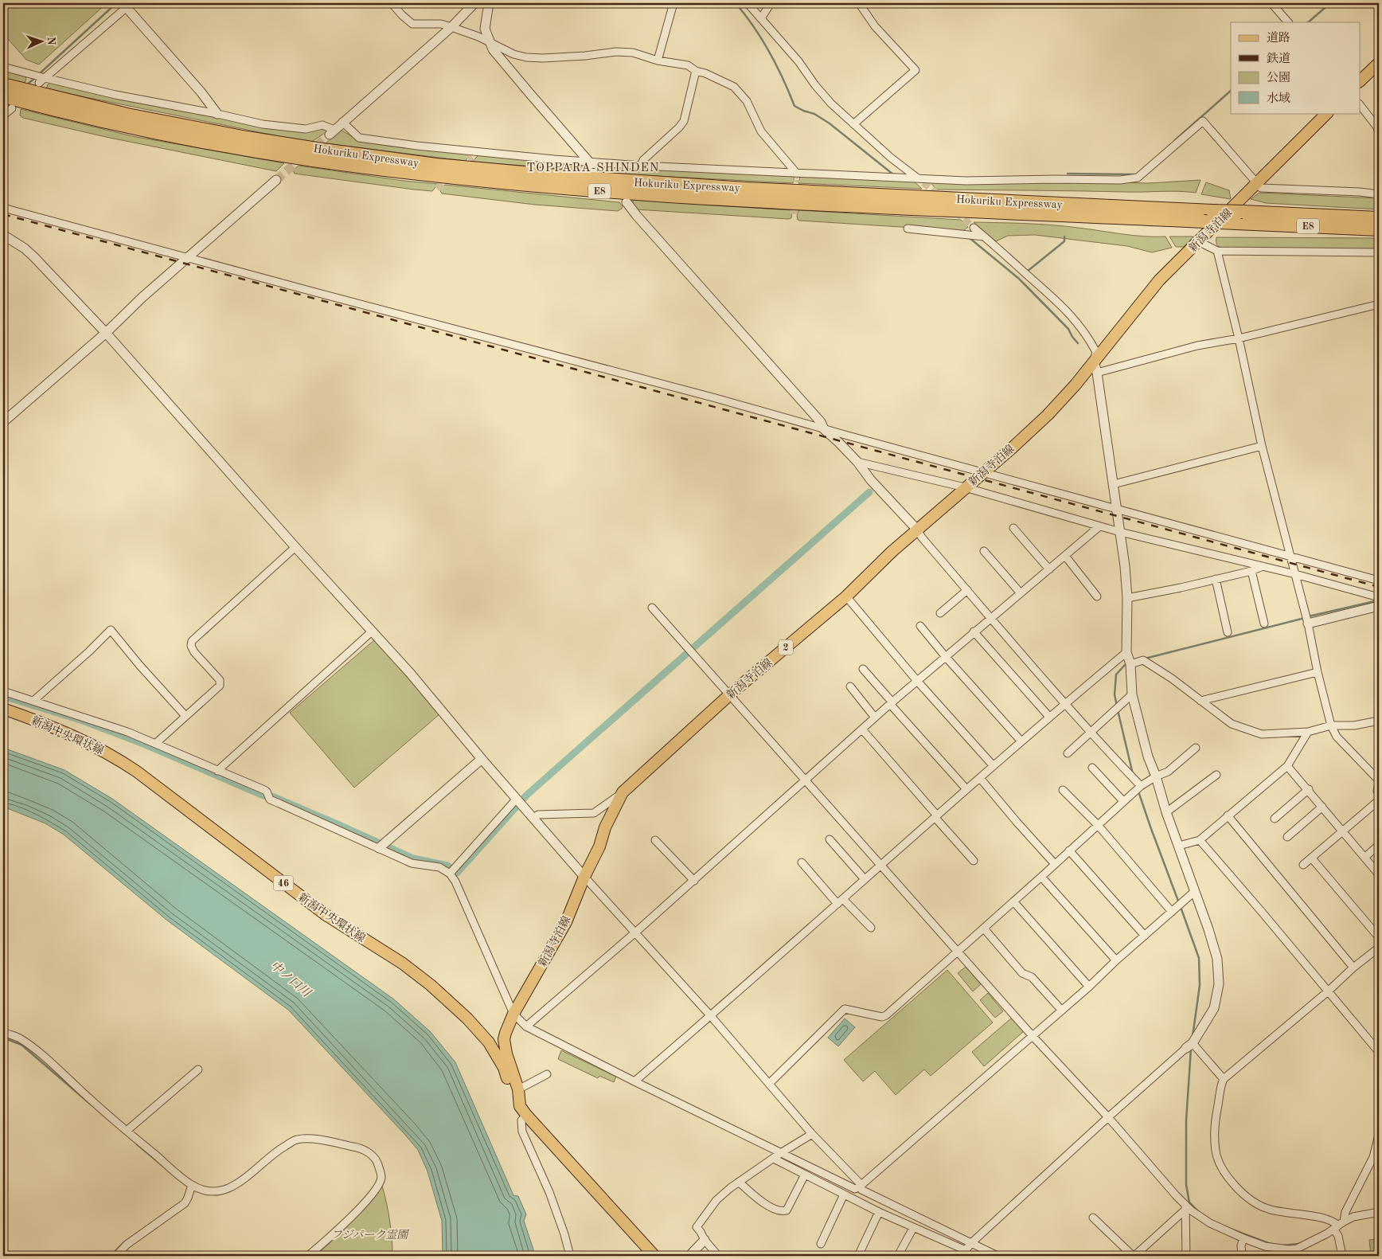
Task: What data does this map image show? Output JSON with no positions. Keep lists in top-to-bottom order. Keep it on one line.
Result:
{"streets":{"highway":["Hokuriku Expressway","E8"],"main road":["新潟寺泊線","2","新潟中央環状線","46"]},"crossings":[["新潟寺泊線","新潟中央環状線"]],"districts":["TOPPARA-SHINDEN"],"water":["中ノ口川"],"parks":["フジパーク霊園"],"legend":["道路","鉄道","公園","水域"],"north":"right"}
